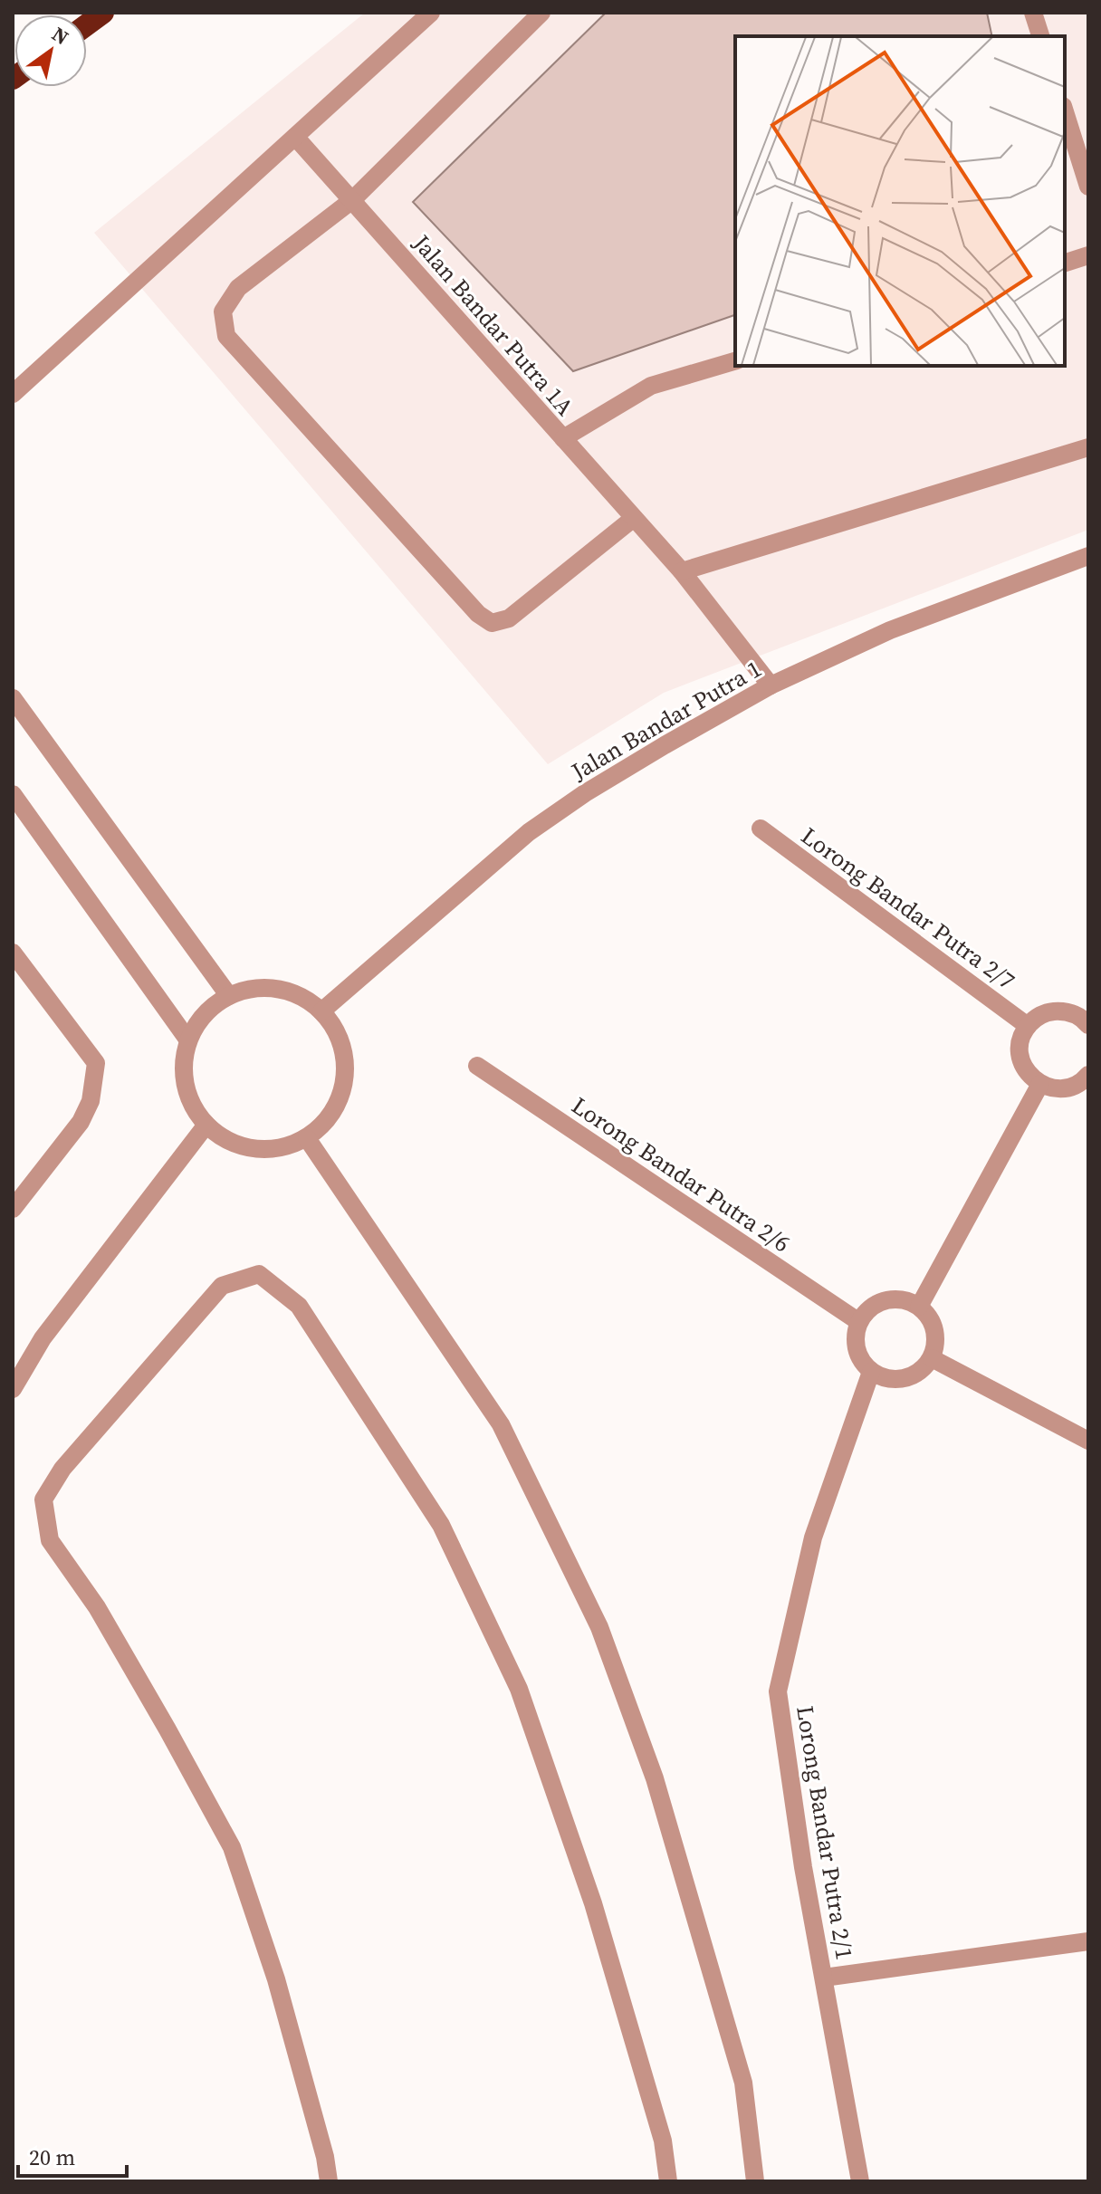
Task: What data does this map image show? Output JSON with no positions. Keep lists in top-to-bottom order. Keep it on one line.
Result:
{"streets":{"street":["Jalan Bandar Putra 1A","Jalan Bandar Putra 1","Lorong Bandar Putra 2/7","Lorong Bandar Putra 2/6","Lorong Bandar Putra 2/1"]},"crossings":[["Jalan Bandar Putra 1A","Jalan Bandar Putra 1"],["Lorong Bandar Putra 2/6","Lorong Bandar Putra 2/1"]],"scale_bar":"20 m","north":"top right"}
